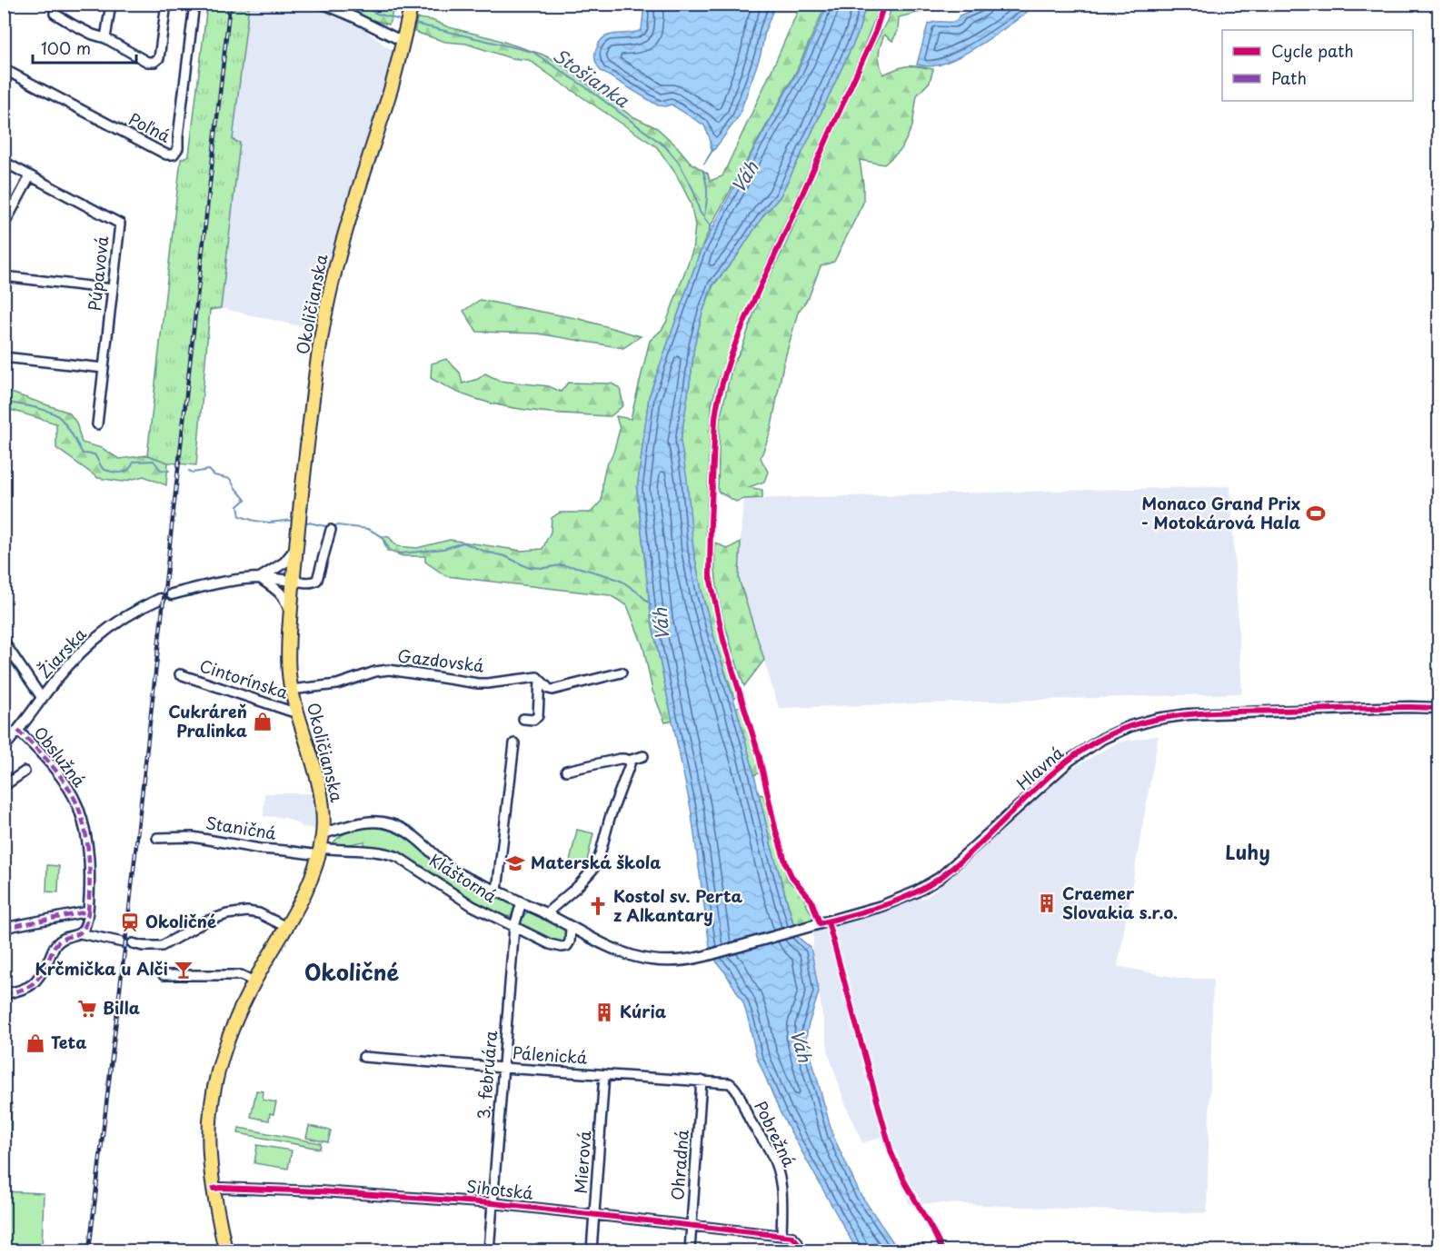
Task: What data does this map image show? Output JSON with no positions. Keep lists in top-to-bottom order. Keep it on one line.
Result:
{"streets":{"main road":["Okoličianska"],"street":["Poľná","Púpavová","Žiarska","Gazdovská","Cintorínska","Obslužná","Hlavná","Staničná","Kláštorná","Pálenická","3. februára","Pobrežná","Mierová","Ohradná","Sihotská"]},"crossings":[["Okoličianska","Gazdovská"],["Okoličianska","Cintorínska"],["Okoličianska","Staničná"],["Okoličianska","Kláštorná"],["Okoličianska","Sihotská"],["Žiarska","Obslužná"],["Hlavná","Kláštorná"],["Staničná","Kláštorná"],["Kláštorná","3. februára"],["Pálenická","3. februára"],["Pálenická","Pobrežná"],["Pálenická","Mierová"],["Pálenická","Ohradná"],["3. februára","Sihotská"],["Pobrežná","Ohradná"],["Pobrežná","Sihotská"],["Mierová","Sihotská"],["Ohradná","Sihotská"]],"districts":["Luhy","Okoličné"],"water":["Stošianka","Váh"],"places":{"sports":["Monaco Grand Prix - Motokárová Hala"],"shop":["Cukráreň Pralinka","Teta"],"school or university":["Materská škola"],"building":["Craemer Slovakia s.r.o.","Kúria"],"church":["Kostol sv. Perta z Alkantary"],"station":["Okoličné"],"bar":["Krčmička u Alči"],"supermarket":["Billa"]},"legend":["Cycle path","Path"],"scale_bar":"100 m"}
